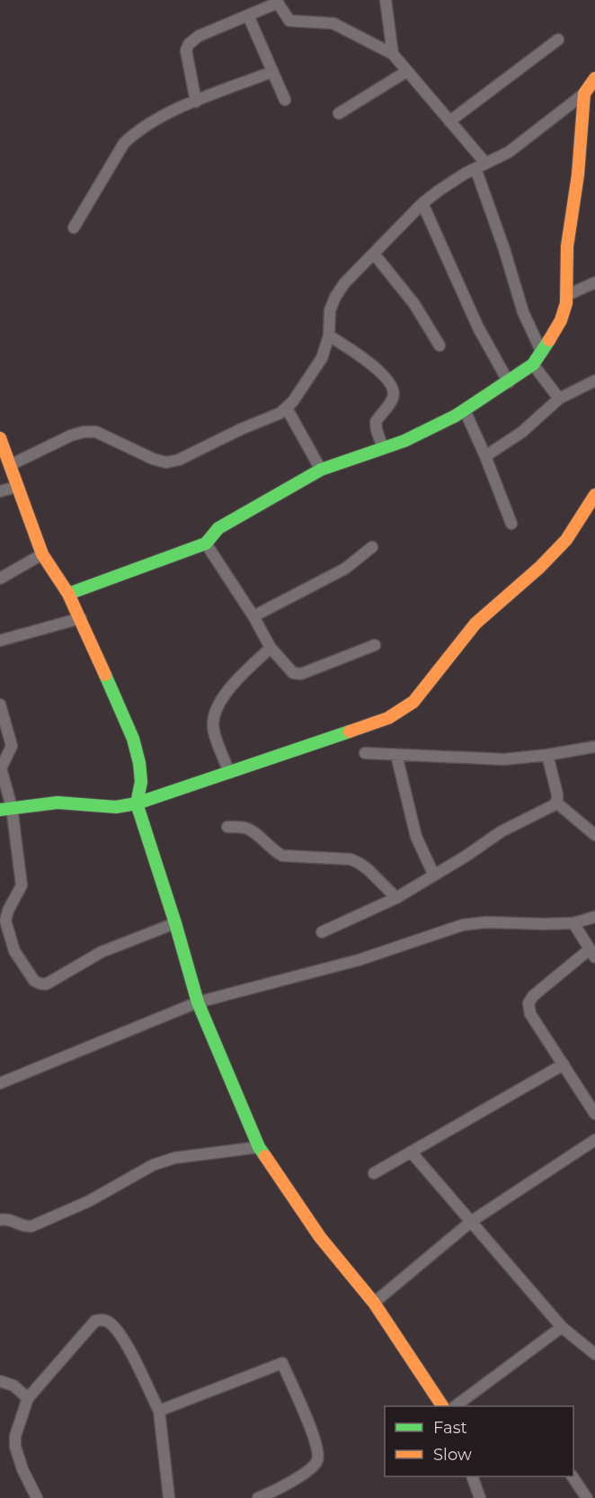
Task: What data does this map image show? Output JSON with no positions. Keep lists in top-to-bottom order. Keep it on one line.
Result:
{"legend":["Fast","Slow"]}
